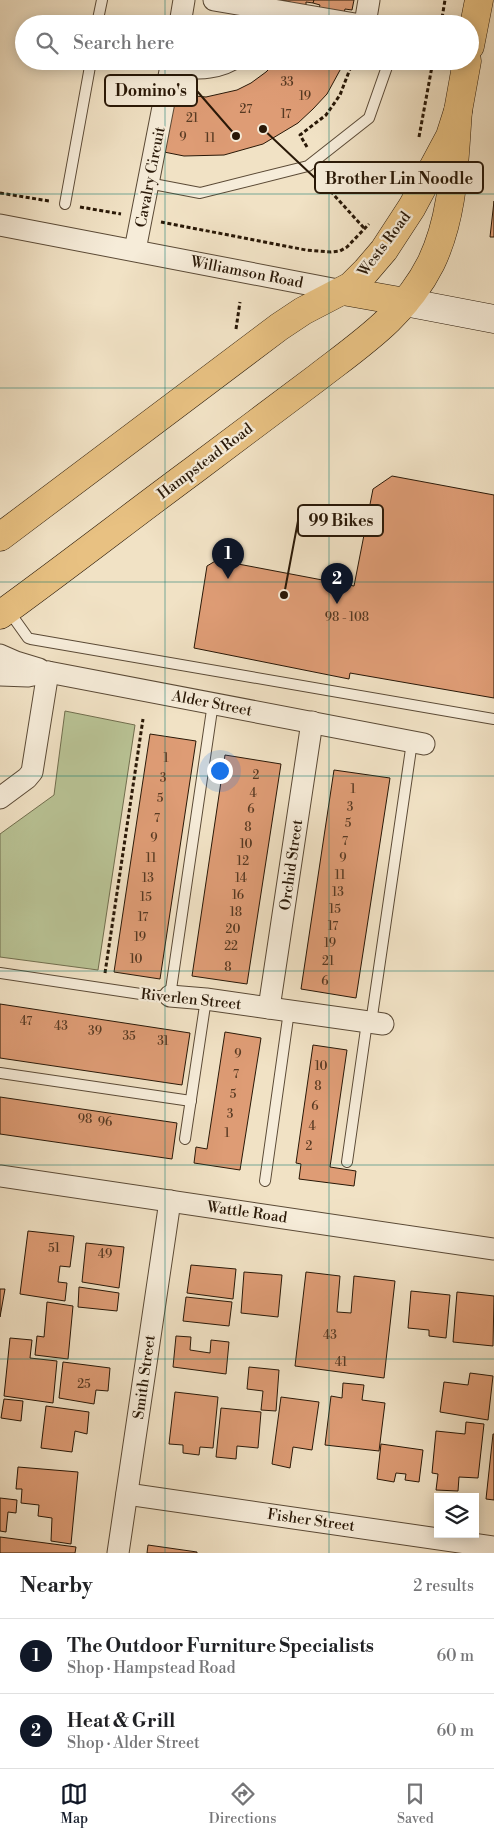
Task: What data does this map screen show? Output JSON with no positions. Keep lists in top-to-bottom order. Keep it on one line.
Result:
{"streets":{"main road":["Wests Road","Williamson Road","Hampstead Road"],"street":["Cavalry Circuit","Alder Street","Orchid Street","Riverlen Street","Wattle Road","Smith Street","Fisher Street"]},"crossings":[["Cavalry Circuit","Williamson Road"],["Wests Road","Williamson Road"],["Wests Road","Hampstead Road"],["Williamson Road","Hampstead Road"],["Alder Street","Orchid Street"],["Orchid Street","Riverlen Street"],["Wattle Road","Smith Street"],["Smith Street","Fisher Street"]],"places":["Brother Lin Noodle","Domino's","99 Bikes"],"house_numbers":["33","19","27","17","21","9","11","98 - 108","1","2","3","1","4","5","3","6","7","5","8","9","7","10","11","9","12","11","13","14","13","16","15","15","18","17","17","20","19","19","22","10","21","8","6","47","43","39","35","31","9","10","7","8","5","6","3","98","96","4","1","2","51","49","43","41","25"],"page":{"search":"Search here","pins":["1","2"],"heading":["Nearby","2 results"],"list":[{"mark":"1","name":"The Outdoor Furniture Specialists","note":"Shop · Hampstead Road","value":"60 m"},{"mark":"2","name":"Heat & Grill","note":"Shop · Alder Street","value":"60 m"}],"nav":["Map","Directions","Saved"]}}
